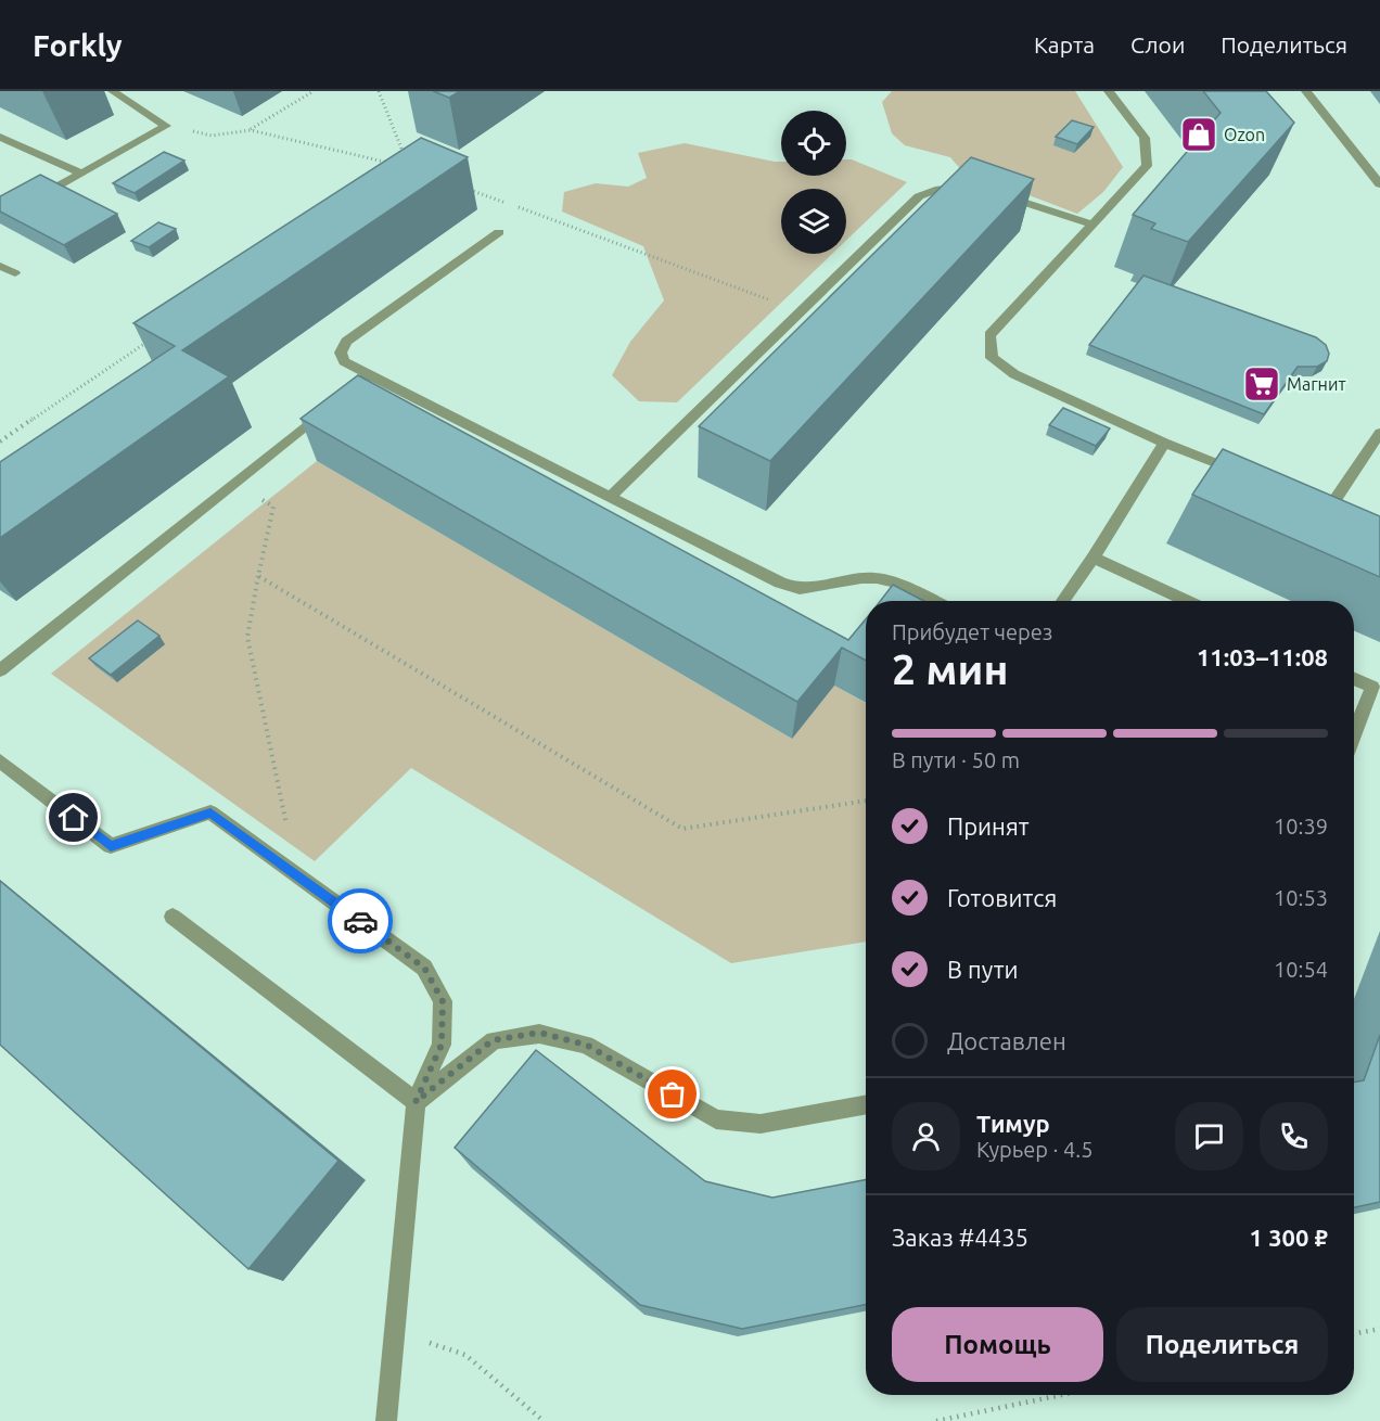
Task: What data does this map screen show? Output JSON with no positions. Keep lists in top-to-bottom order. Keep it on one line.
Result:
{"places":{"shop":["Ozon"],"supermarket":["Магнит"]},"page":{"header":"Forkly","nav":["Карта","Слои","Поделиться"],"heading":["2 мин","Прибудет через","11:03–11:08"],"panel":["Тимур","Курьер · 4.5","Заказ #4435","1 300 ₽"],"bar":"В пути · 50 m","list":[["Принят","10:39"],["Готовится","10:53"],["В пути","10:54"],"Доставлен"],"buttons":["Помощь","Поделиться"]}}
